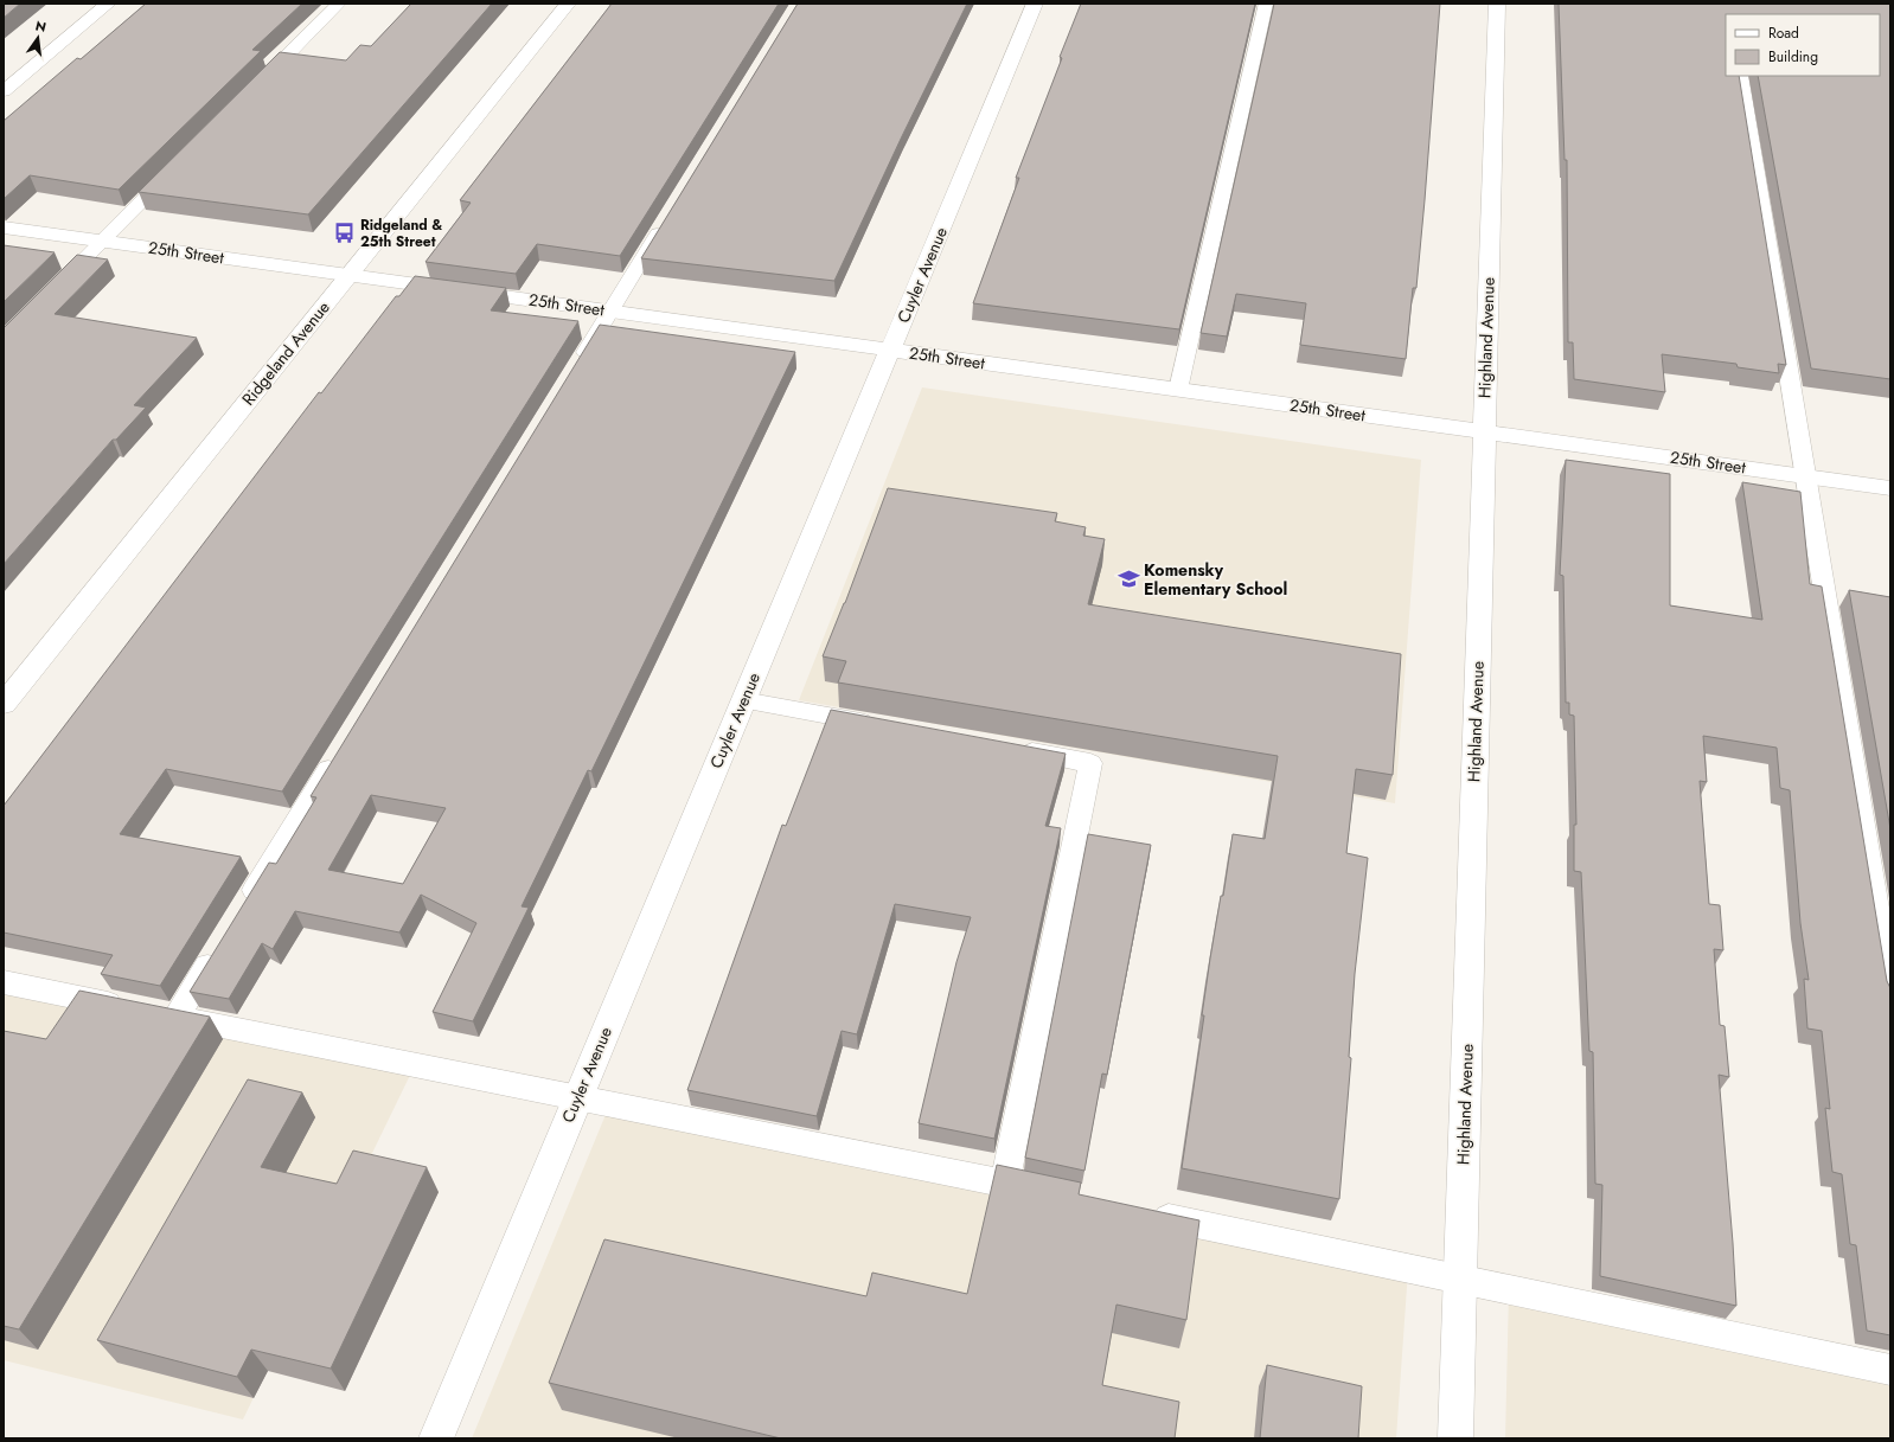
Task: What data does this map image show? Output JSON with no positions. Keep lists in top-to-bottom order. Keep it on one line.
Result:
{"streets":{"street":["25th Street","Cuyler Avenue","Highland Avenue","Ridgeland Avenue"]},"crossings":[["25th Street","Cuyler Avenue"],["25th Street","Highland Avenue"],["25th Street","Ridgeland Avenue"]],"places":{"bus stop":["Ridgeland & 25th Street"],"school or university":["Komensky Elementary School"]},"legend":["Road","Building"],"north":"top"}
